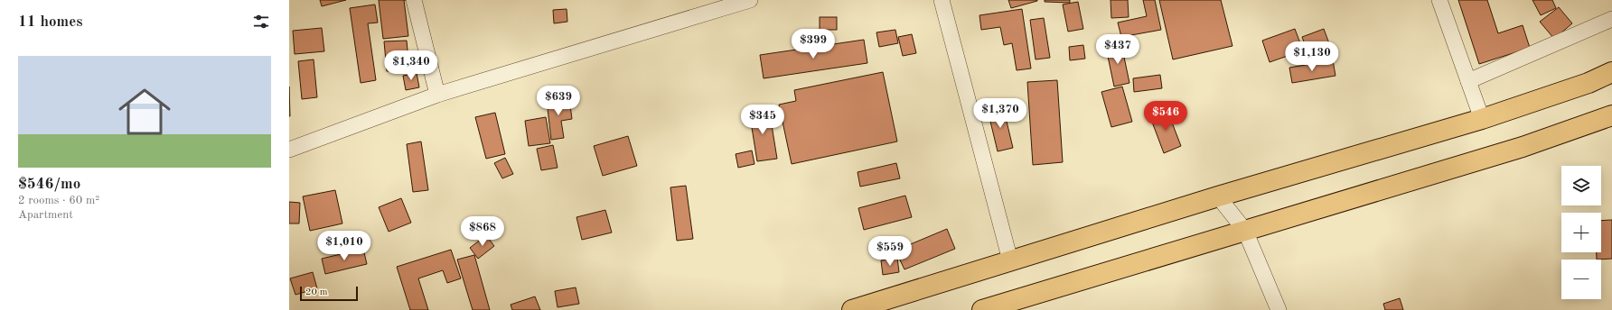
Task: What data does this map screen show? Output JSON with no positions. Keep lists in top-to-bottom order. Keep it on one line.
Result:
{"scale_bar":"20 m","page":{"heading":"11 homes","price":["$399","$437","$1,130","$1,340","$639","$1,370","$546","$345","$868","$1,010","$559"],"list":[{"name":"$546/mo","note":"2 rooms · 60 m² · Apartment"}],"map_buttons":["+","−"],"scale":"20 m"}}
